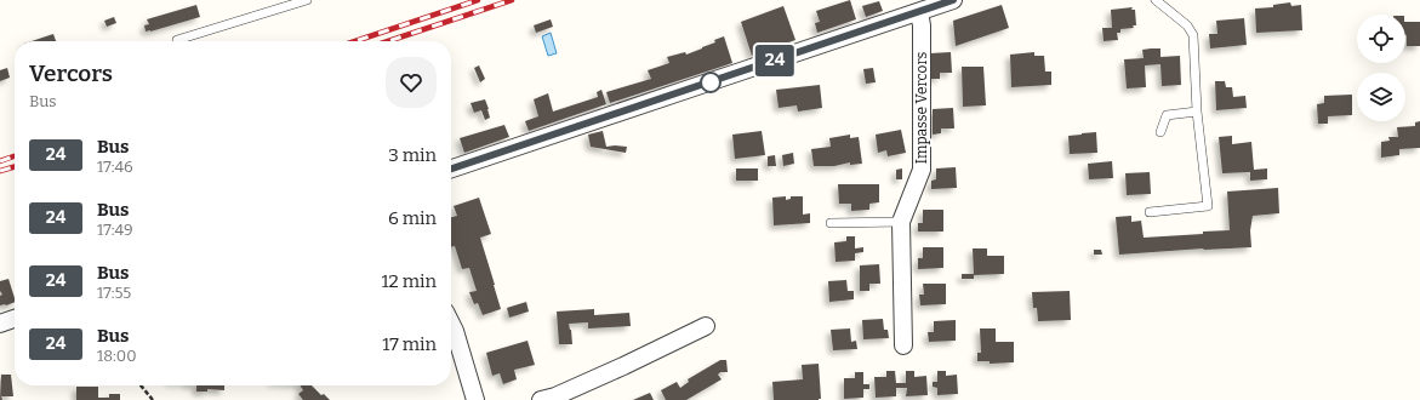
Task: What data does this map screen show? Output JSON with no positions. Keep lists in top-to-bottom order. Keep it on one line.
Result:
{"streets":{"street":["Impasse Vercors"]},"lines":["bus line 24"],"page":{"on_map":"24","heading":["Vercors","Bus"],"list":[{"mark":"24","name":"Bus","note":"17:46","value":"3 min"},{"mark":"24","name":"Bus","note":"17:49","value":"6 min"},{"mark":"24","name":"Bus","note":"17:55","value":"12 min"},{"mark":"24","name":"Bus","note":"18:00","value":"17 min"}]}}
